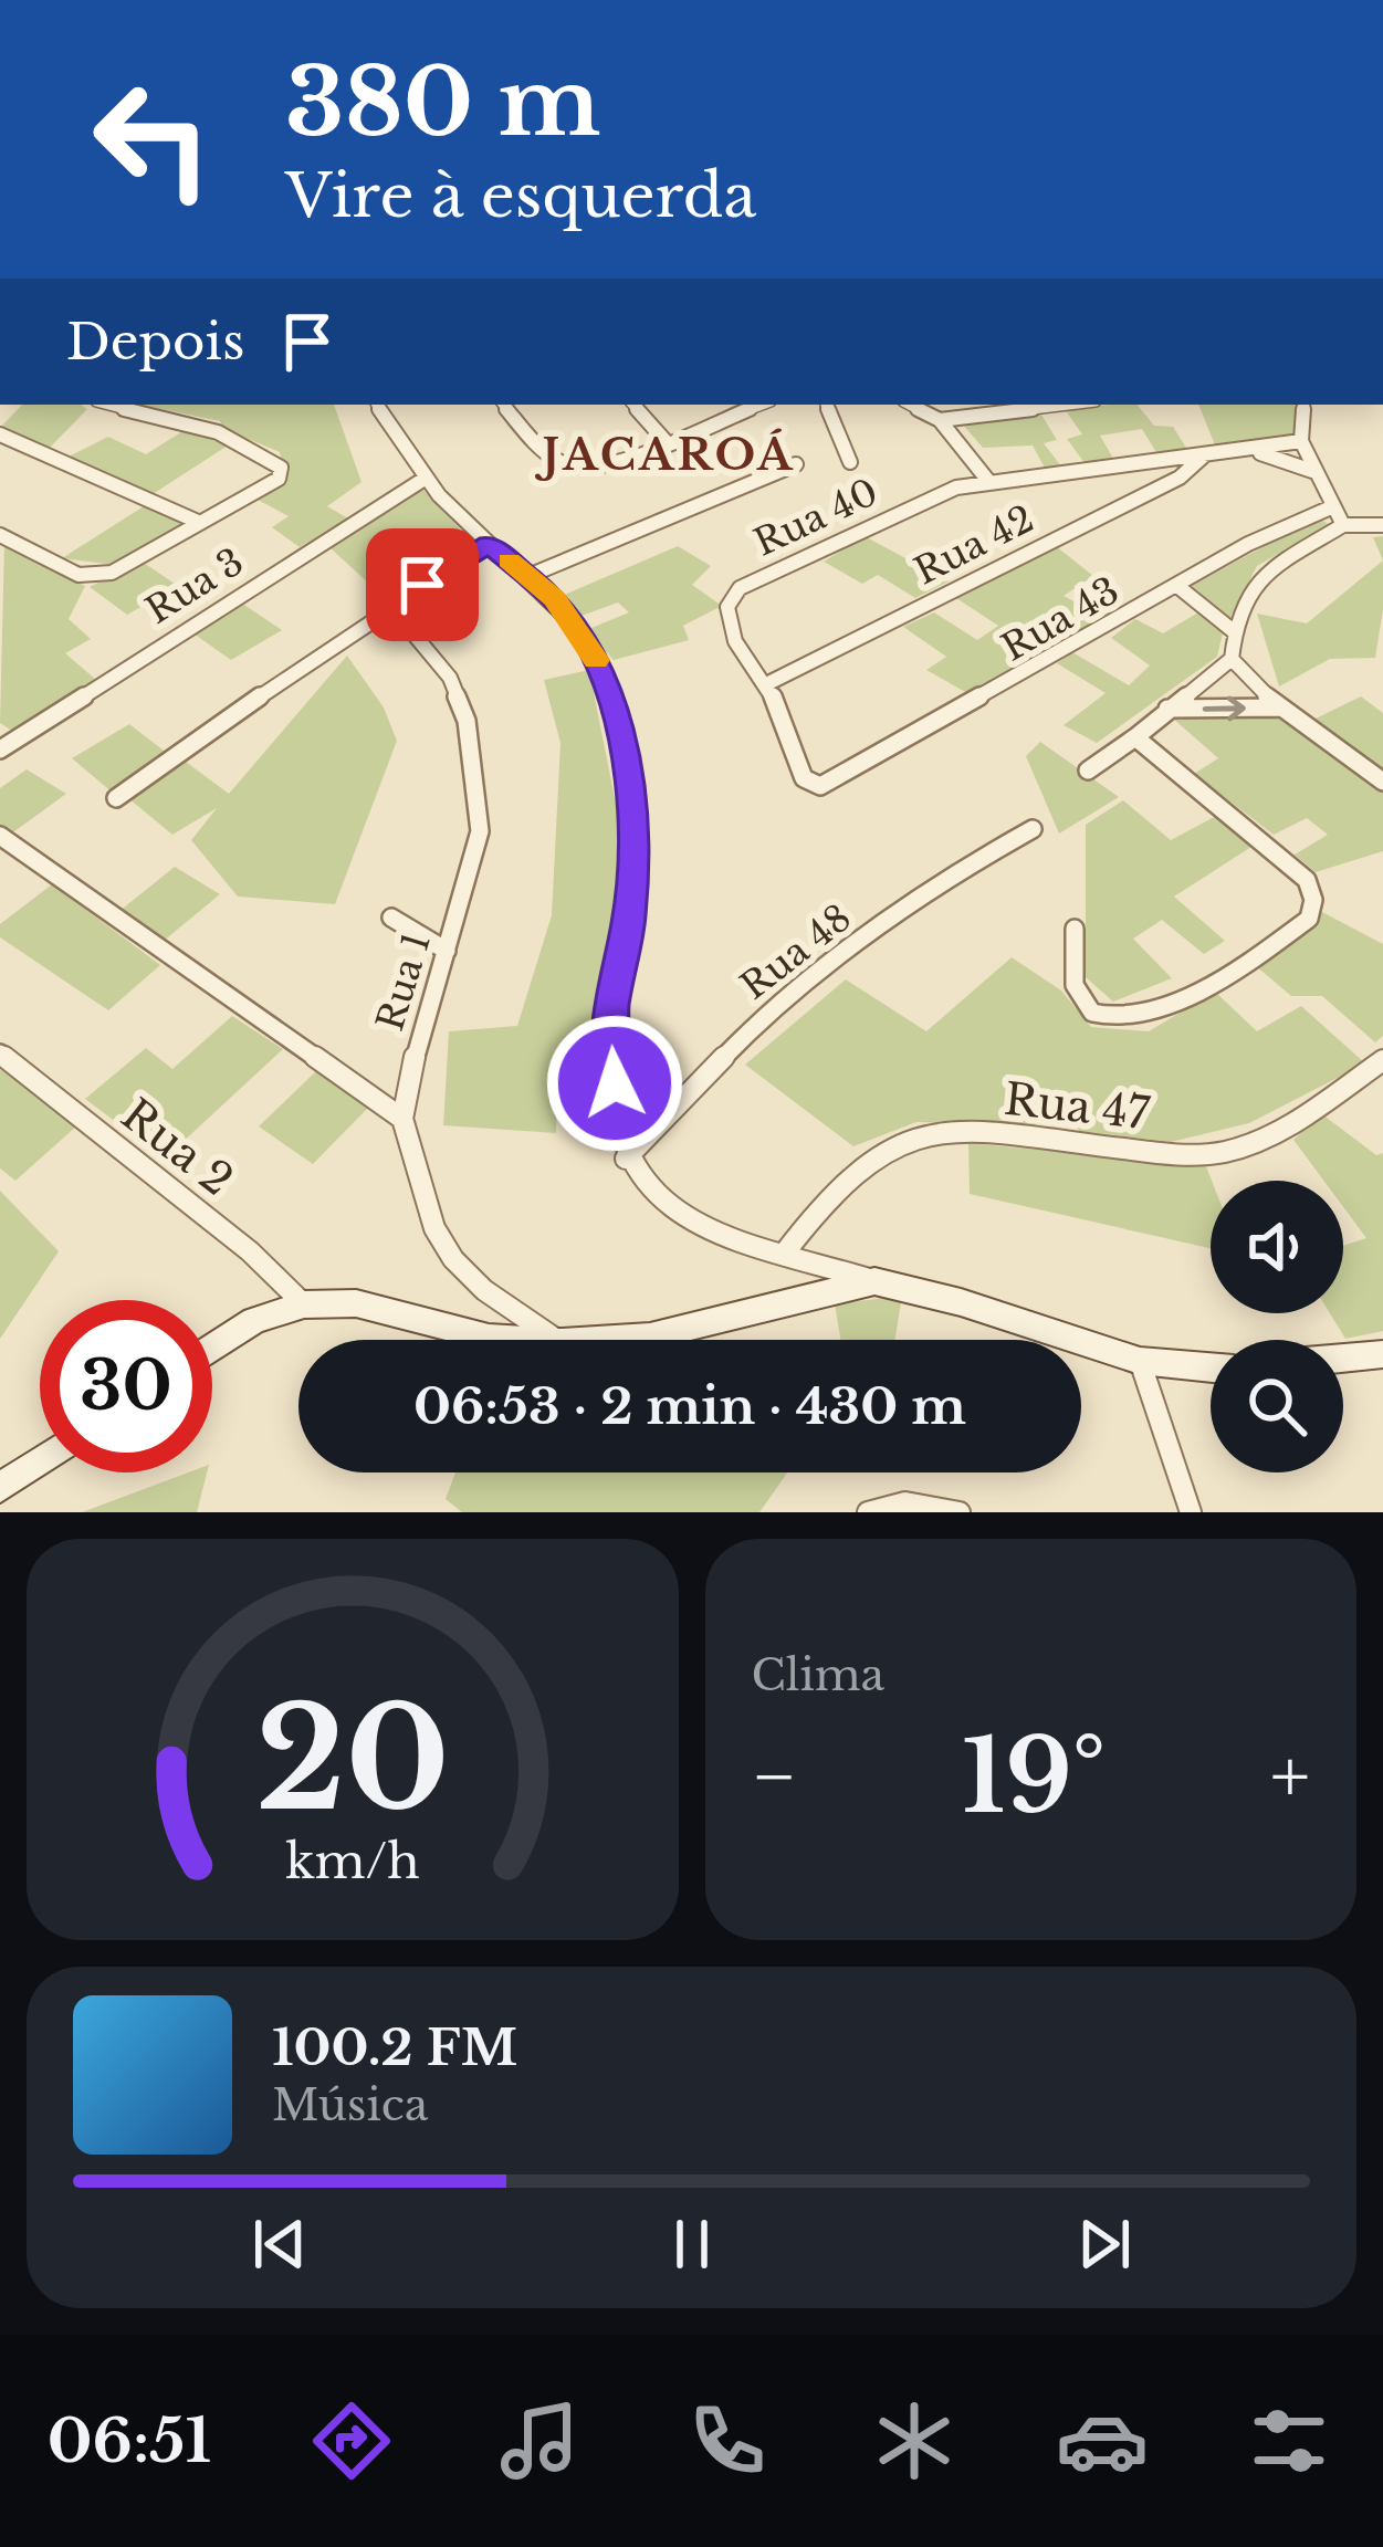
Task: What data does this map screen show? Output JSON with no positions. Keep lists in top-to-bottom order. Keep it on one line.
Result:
{"streets":{"street":["Rua 40","Rua 42","Rua 3","Rua 43","Rua 48","Rua 1","Rua 47","Rua 2"]},"crossings":[["Rua 40","Rua 42"],["Rua 40","Rua 43"]],"districts":["JACAROÁ"],"page":{"turn":["380 m","Vire à esquerda"],"then":"Depois","limit":"30","trip":"06:53 · 2 min · 430 m","tile":"Clima","heat":["−","19°","+"],"song":["100.2 FM","Música"],"tabs":"06:51","gauge":["20","km/h"]}}
